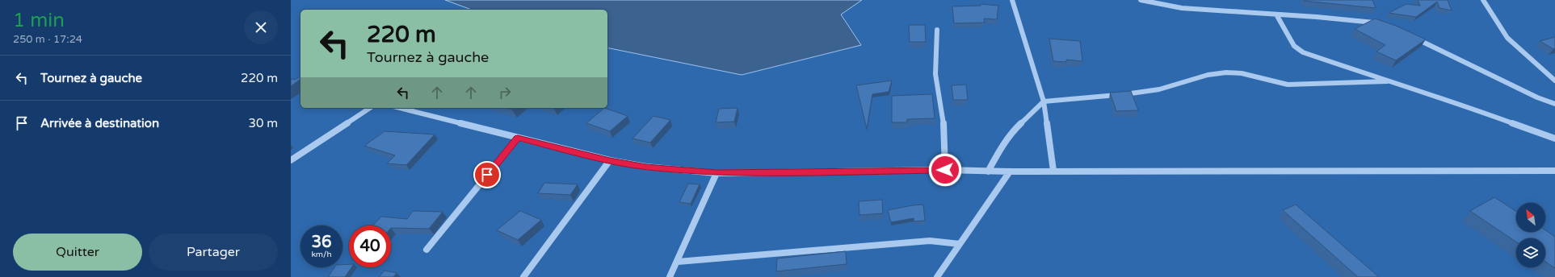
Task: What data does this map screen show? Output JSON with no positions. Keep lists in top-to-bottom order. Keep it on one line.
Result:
{"north":"top left","page":{"heading":["1 min","250 m · 17:24"],"turn":["220 m","Tournez à gauche"],"list":[{"name":"Tournez à gauche","value":"220 m"},{"name":"Arrivée à destination","value":"30 m"}],"speed":"36 km/h","limit":"40","buttons":["Quitter","Partager"]}}
